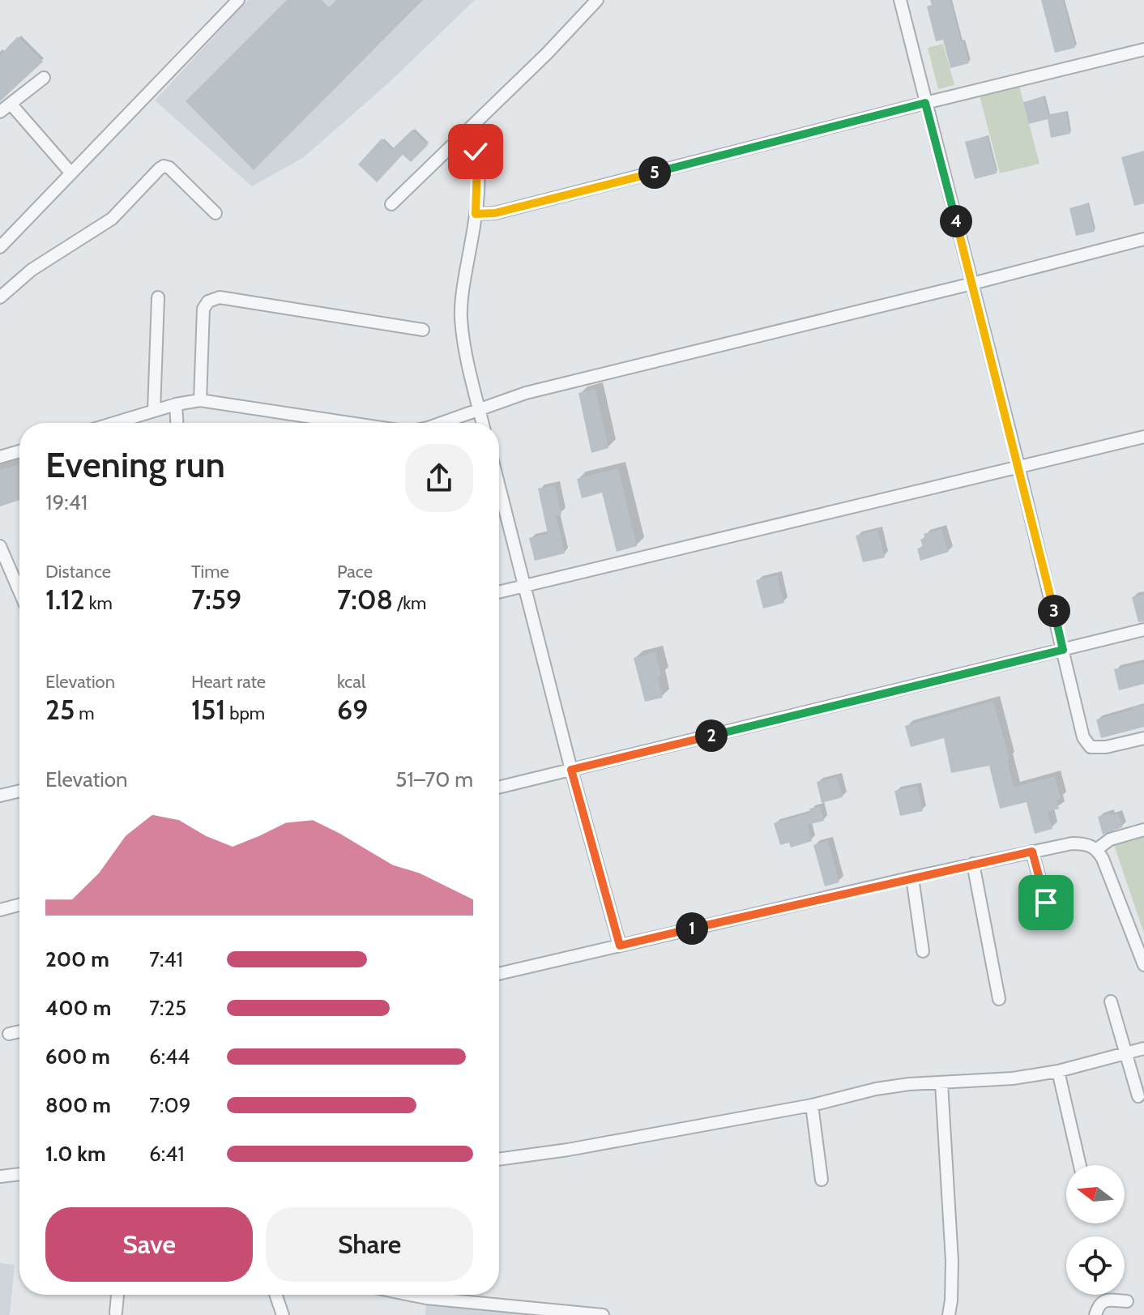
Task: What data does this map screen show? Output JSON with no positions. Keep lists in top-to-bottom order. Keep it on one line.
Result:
{"north":"left","page":{"pins":["5","4","3","2","1"],"heading":["Evening run","19:41"],"stats":[["Distance","1.12 km"],["Time","7:59"],["Pace","7:08 /km"],["Elevation","25 m"],["Heart rate","151 bpm"],["kcal","69"]],"chart":["Elevation","51–70 m"],"list":[{"name":"200 m","note":"7:41"},{"name":"400 m","note":"7:25"},{"name":"600 m","note":"6:44"},{"name":"800 m","note":"7:09"},{"name":"1.0 km","note":"6:41"}],"buttons":["Save","Share"]}}
